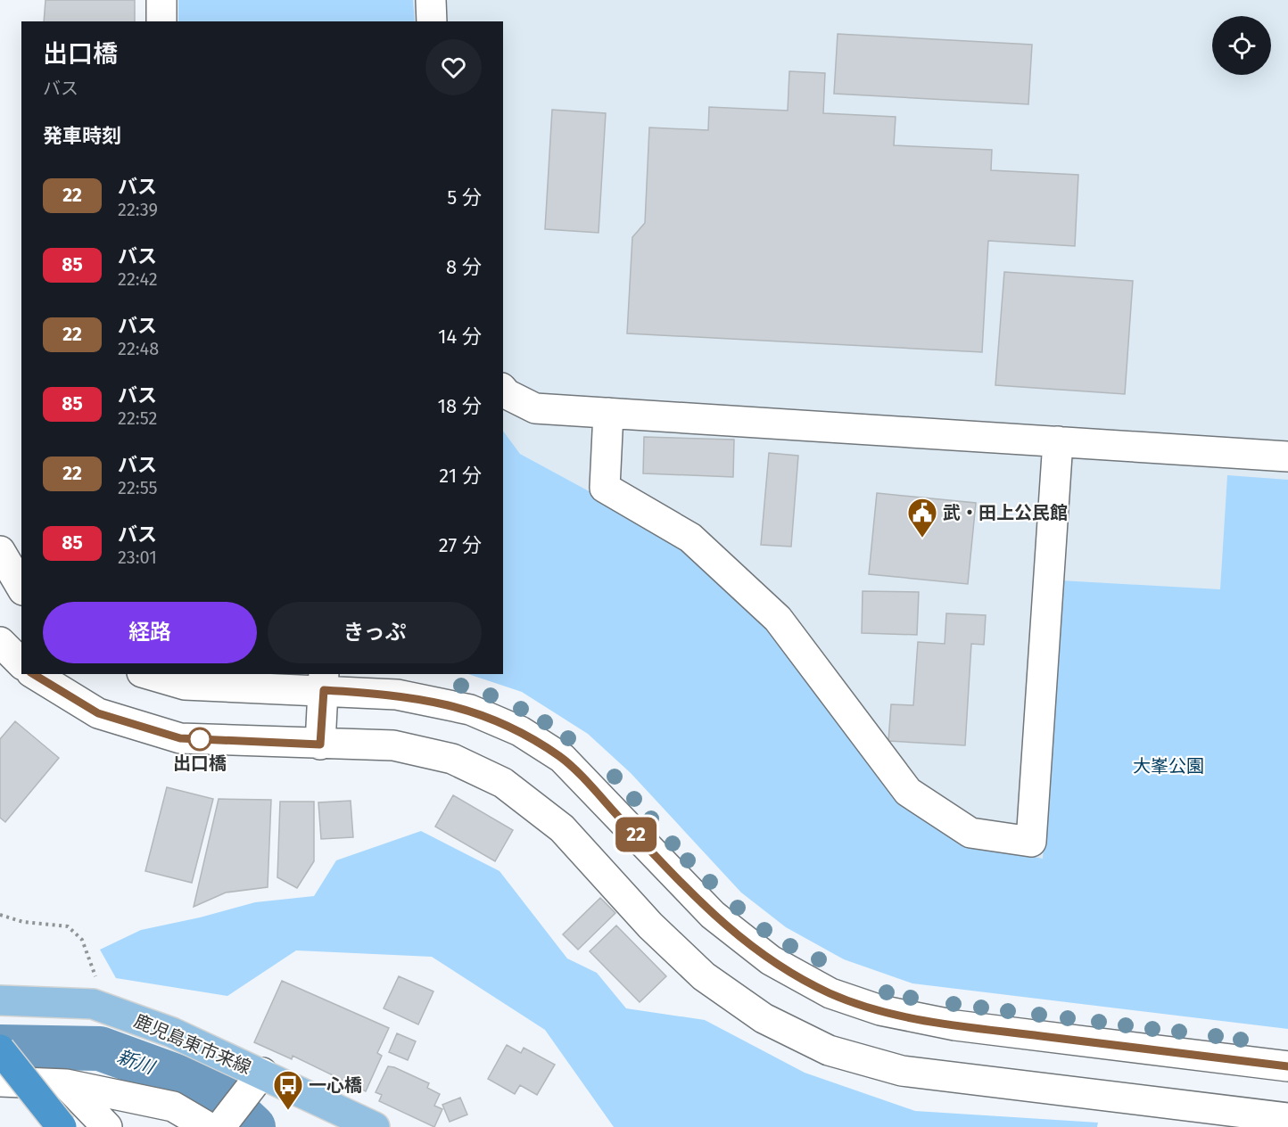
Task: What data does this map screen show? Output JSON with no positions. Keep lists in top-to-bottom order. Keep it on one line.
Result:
{"streets":{"main road":["鹿児島東市来線"]},"water":["新川"],"parks":["大峯公園"],"places":{"public building":["武・田上公民館"],"other":["出口橋"],"bus stop":["一心橋"]},"lines":["bus line 22"],"page":{"on_map":"22","heading":[["出口橋","バス"],"発車時刻"],"list":[{"mark":"22","name":"バス","note":"22:39","value":"5 分"},{"mark":"85","name":"バス","note":"22:42","value":"8 分"},{"mark":"22","name":"バス","note":"22:48","value":"14 分"},{"mark":"85","name":"バス","note":"22:52","value":"18 分"},{"mark":"22","name":"バス","note":"22:55","value":"21 分"},{"mark":"85","name":"バス","note":"23:01","value":"27 分"}],"buttons":["経路","きっぷ"]}}
